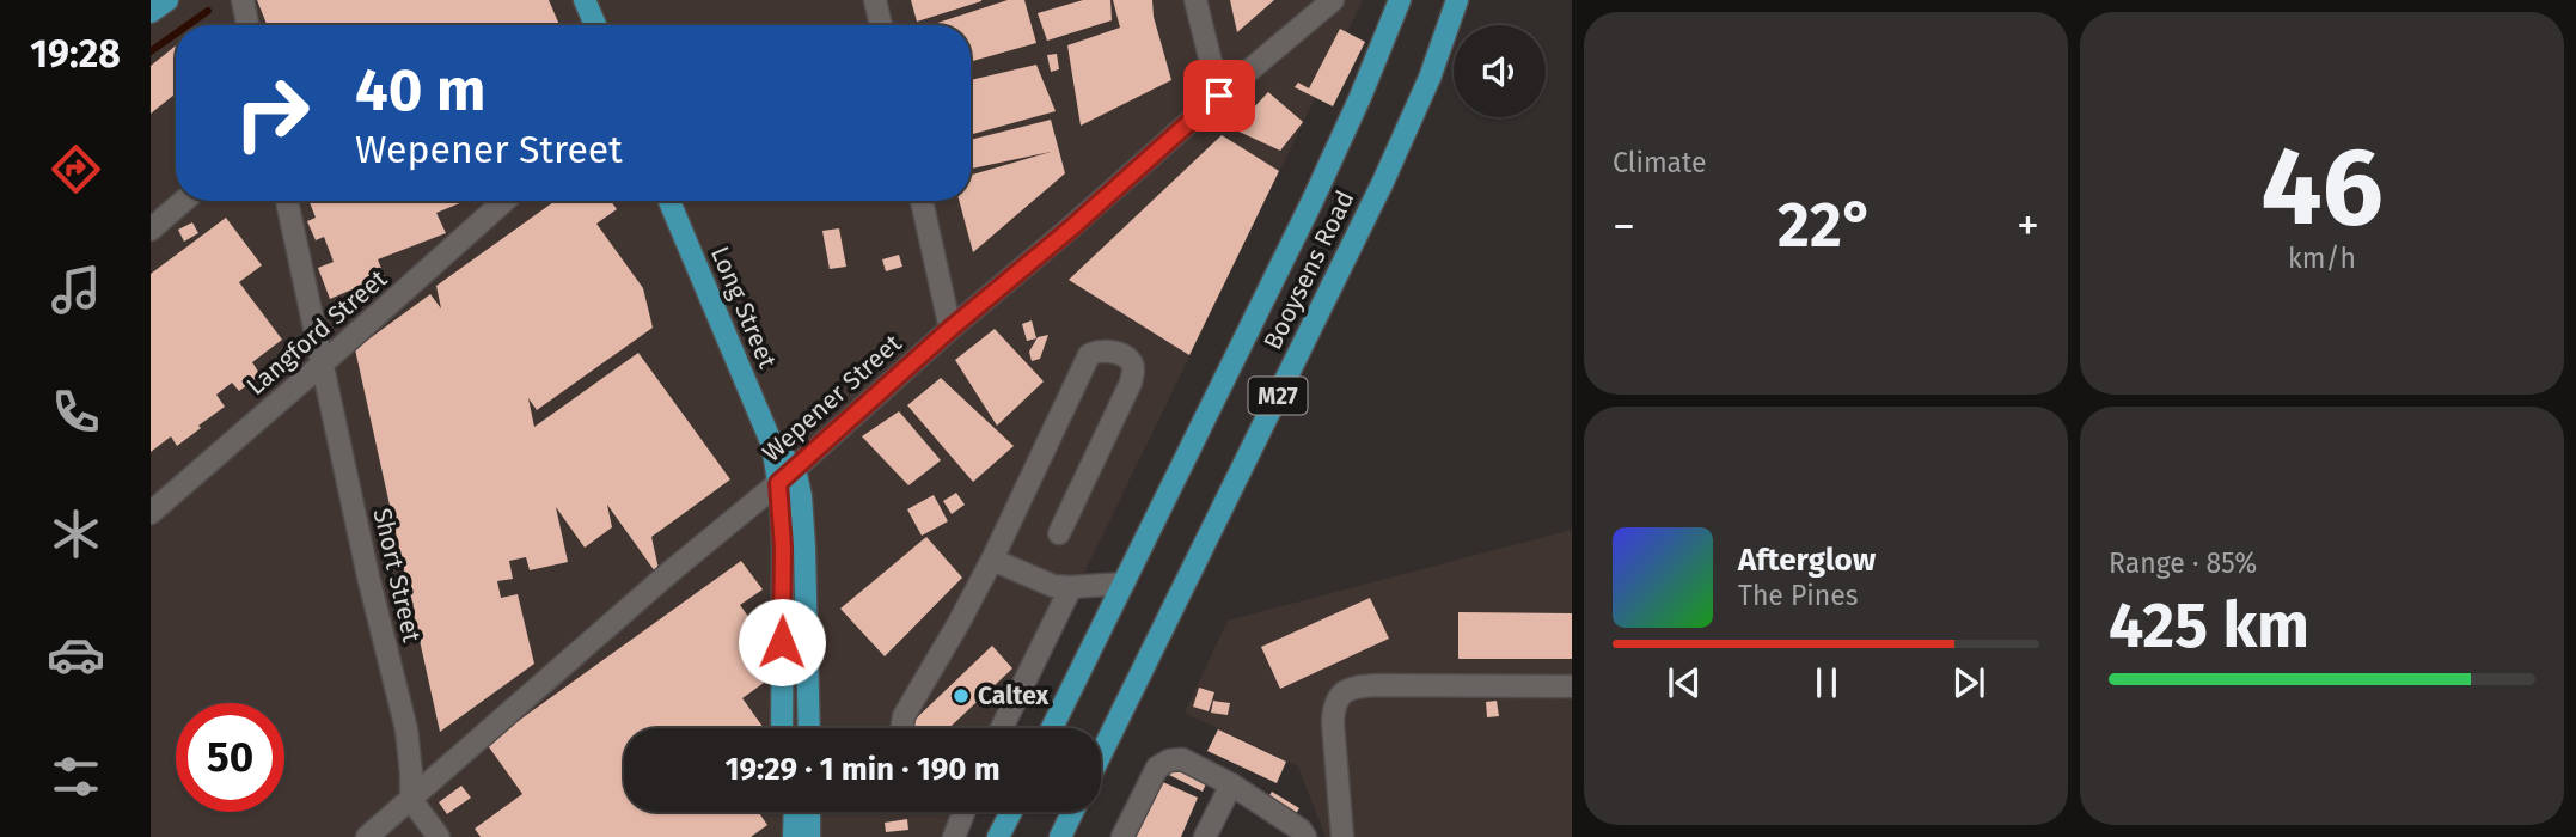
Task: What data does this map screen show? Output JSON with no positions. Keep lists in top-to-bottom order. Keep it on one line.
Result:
{"streets":{"main road":["Booysens Road","Long Street","M27"],"street":["Langford Street","Wepener Street","Short Street"]},"crossings":[["Long Street","Wepener Street"],["Langford Street","Short Street"],["Wepener Street","Short Street"]],"places":["Caltex"],"page":{"tabs":"19:28","tile":["Climate",["46","km/h"],["Range · 85%","425 km"]],"turn":["40 m","Wepener Street"],"heat":["−","22°","+"],"song":["Afterglow","The Pines"],"limit":"50","trip":"19:29 · 1 min · 190 m"}}
